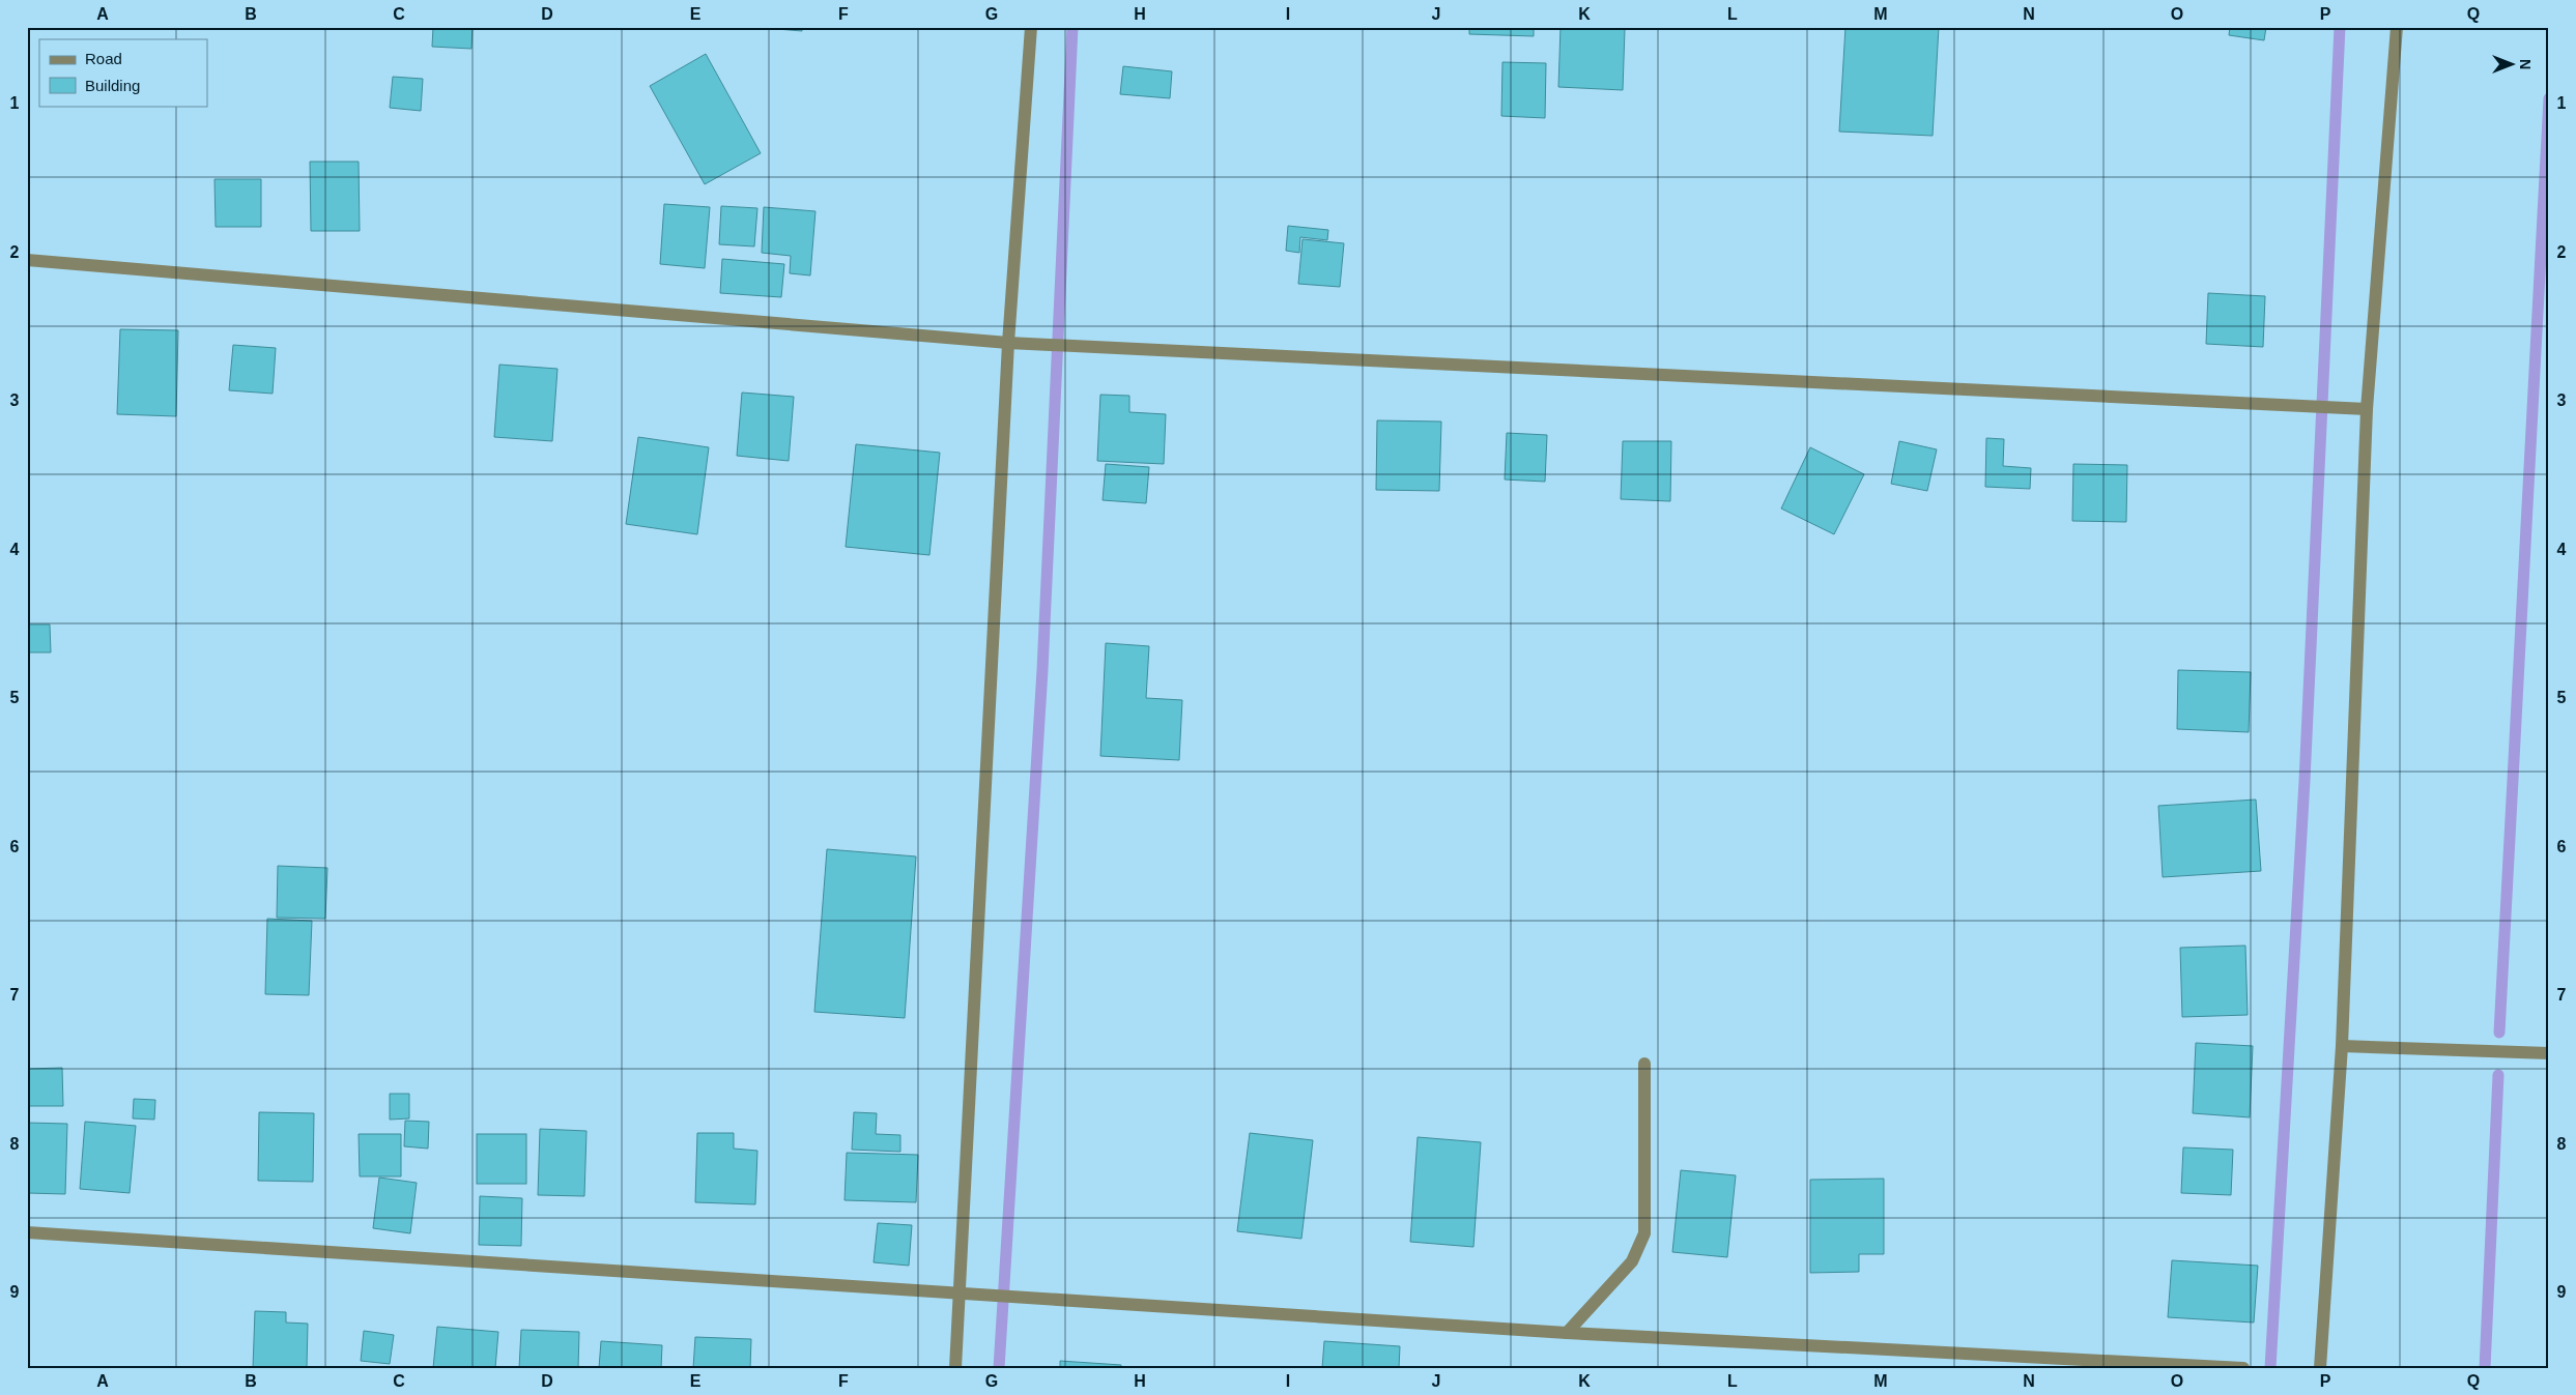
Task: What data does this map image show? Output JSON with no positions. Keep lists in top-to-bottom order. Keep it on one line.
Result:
{"legend":["Road","Building"],"north":"right","grid":{"columns":["A","B","C","D","E","F","G","H","I","J","K","L","M","N","O","P","Q"],"rows":["1","2","3","4","5","6","7","8","9"]}}
